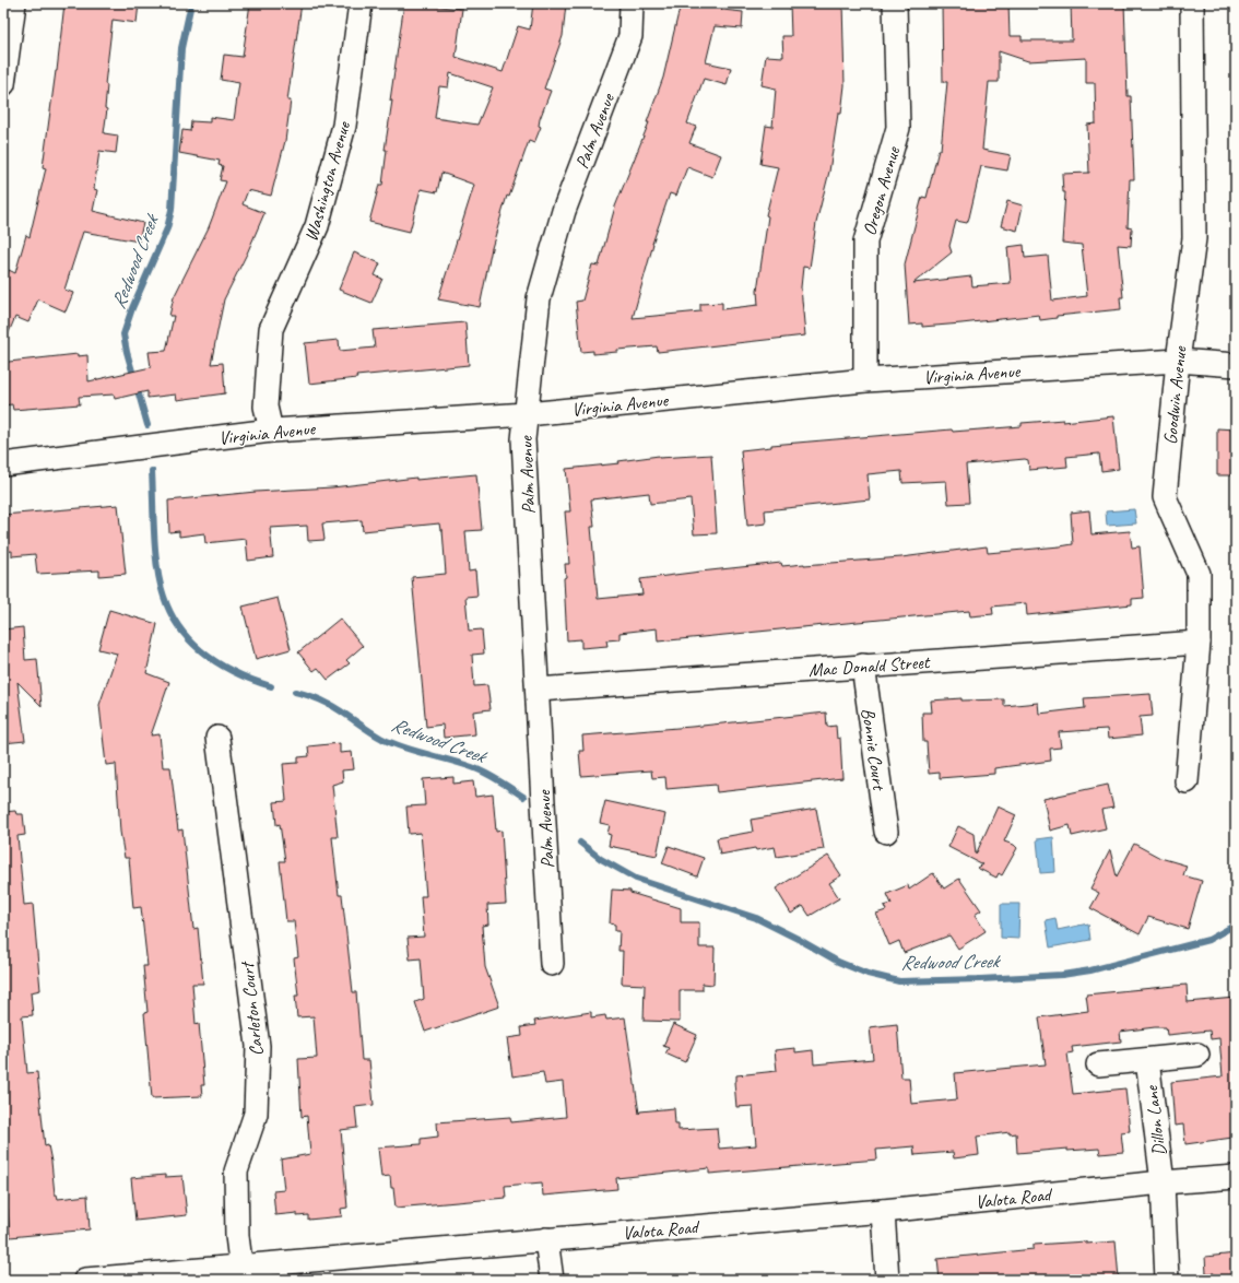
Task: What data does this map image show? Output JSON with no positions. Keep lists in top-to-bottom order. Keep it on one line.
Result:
{"streets":{"street":["Palm Avenue","Washington Avenue","Oregon Avenue","Virginia Avenue","Goodwin Avenue","Mac Donald Street","Bonnie Court","Carleton Court","Dillon Lane","Valota Road"]},"crossings":[["Palm Avenue","Virginia Avenue"],["Palm Avenue","Mac Donald Street"],["Washington Avenue","Virginia Avenue"],["Oregon Avenue","Virginia Avenue"],["Virginia Avenue","Goodwin Avenue"],["Goodwin Avenue","Mac Donald Street"],["Mac Donald Street","Bonnie Court"],["Carleton Court","Valota Road"],["Dillon Lane","Valota Road"]],"water":["Redwood Creek"]}
